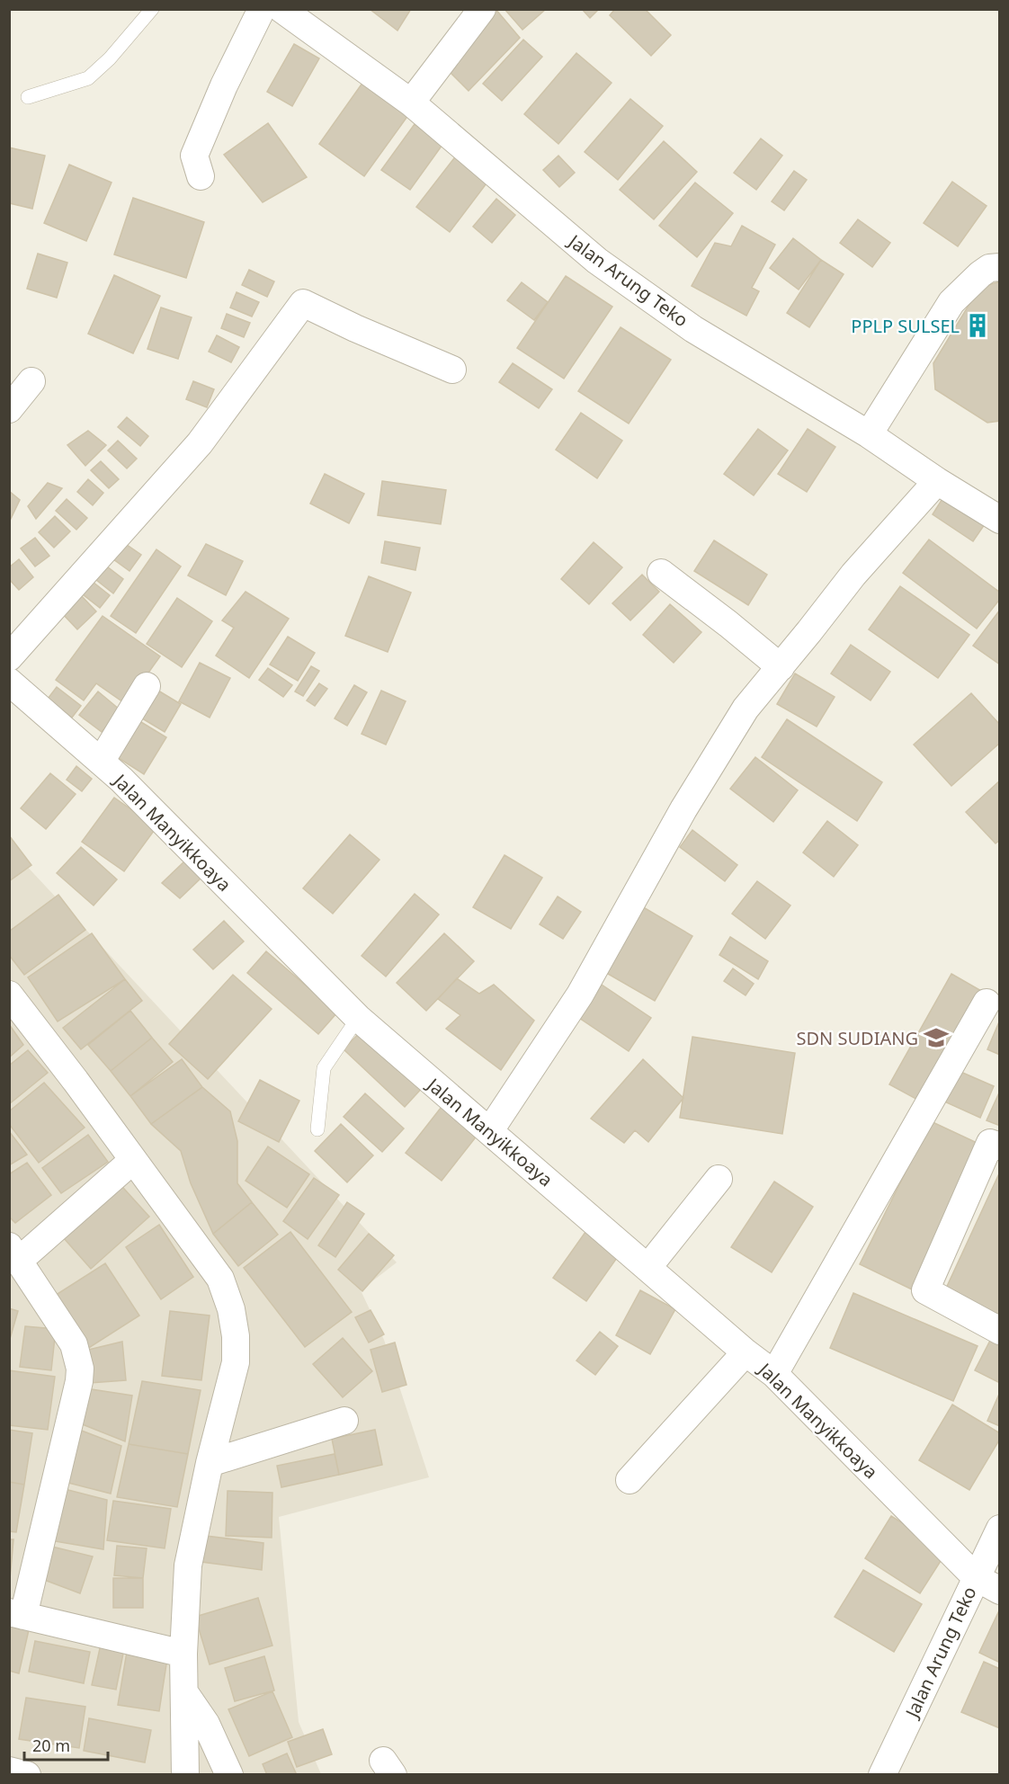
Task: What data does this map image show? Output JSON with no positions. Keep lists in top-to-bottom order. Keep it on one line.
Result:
{"streets":{"street":["Jalan Arung Teko","Jalan Manyikkoaya"]},"crossings":[["Jalan Arung Teko","Jalan Manyikkoaya"]],"places":{"building":["PPLP SULSEL"],"school or university":["SDN SUDIANG"]},"scale_bar":"20 m"}
